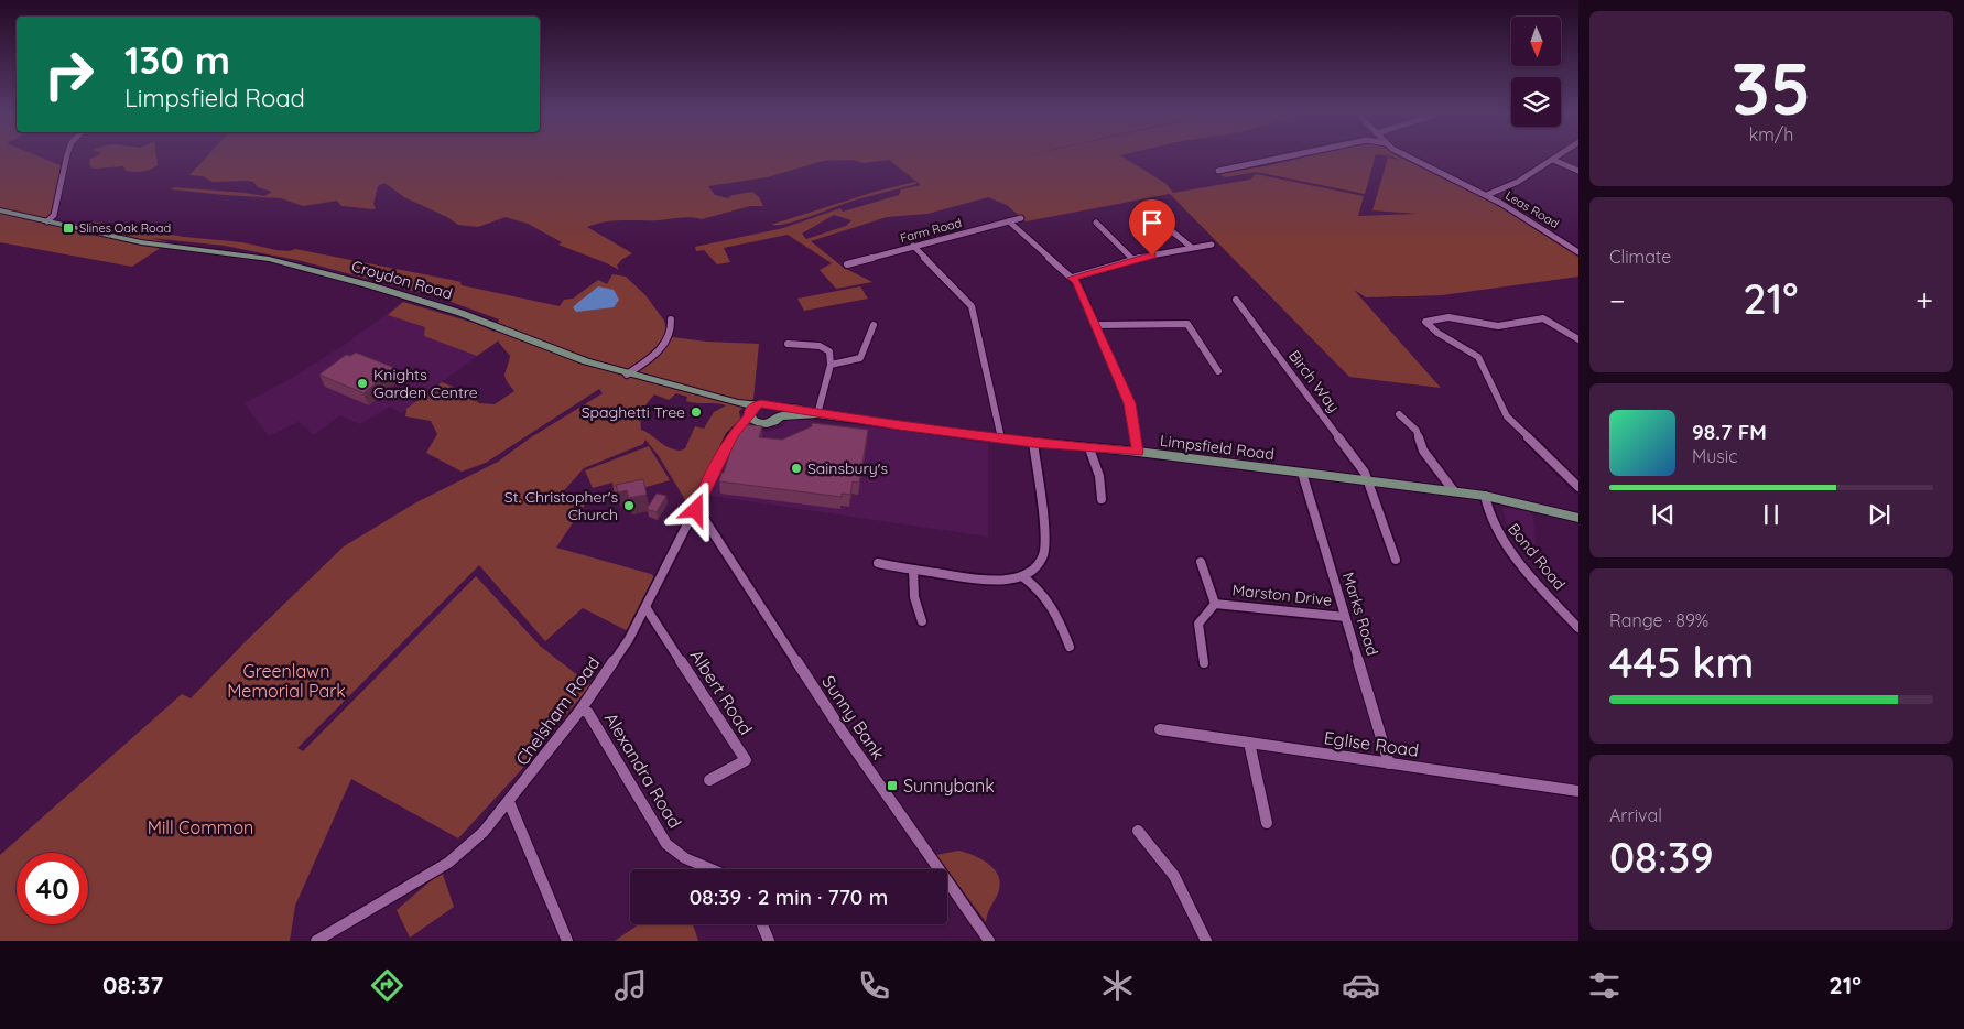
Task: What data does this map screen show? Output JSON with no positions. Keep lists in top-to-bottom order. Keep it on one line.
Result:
{"streets":{"main road":["Croydon Road","Limpsfield Road"],"street":["Leas Road","Farm Road","Birch Way","Bond Road","Marston Drive","Marks Road","Albert Road","Chelsham Road","Sunny Bank","Eglise Road","Alexandra Road"]},"crossings":[["Croydon Road","Limpsfield Road"],["Croydon Road","Chelsham Road"],["Birch Way","Limpsfield Road"],["Limpsfield Road","Bond Road"],["Limpsfield Road","Marks Road"],["Limpsfield Road","Chelsham Road"],["Marston Drive","Marks Road"],["Marks Road","Eglise Road"],["Albert Road","Chelsham Road"],["Chelsham Road","Sunny Bank"],["Chelsham Road","Alexandra Road"]],"parks":["Greenlawn Memorial Park","Mill Common"],"places":{"transit":["Slines Oak Road","Sunnybank"],"other":["Knights Garden Centre","Spaghetti Tree","Sainsbury's","St. Christopher's Church"]},"north":"bottom","page":{"tile":[["35","km/h"],"Climate",["Range · 89%","445 km"],["Arrival","08:39"]],"turn":["130 m","Limpsfield Road"],"heat":["−","21°","+"],"song":["98.7 FM","Music"],"limit":"40","trip":"08:39 · 2 min · 770 m","tabs":["08:37","21°"]}}
